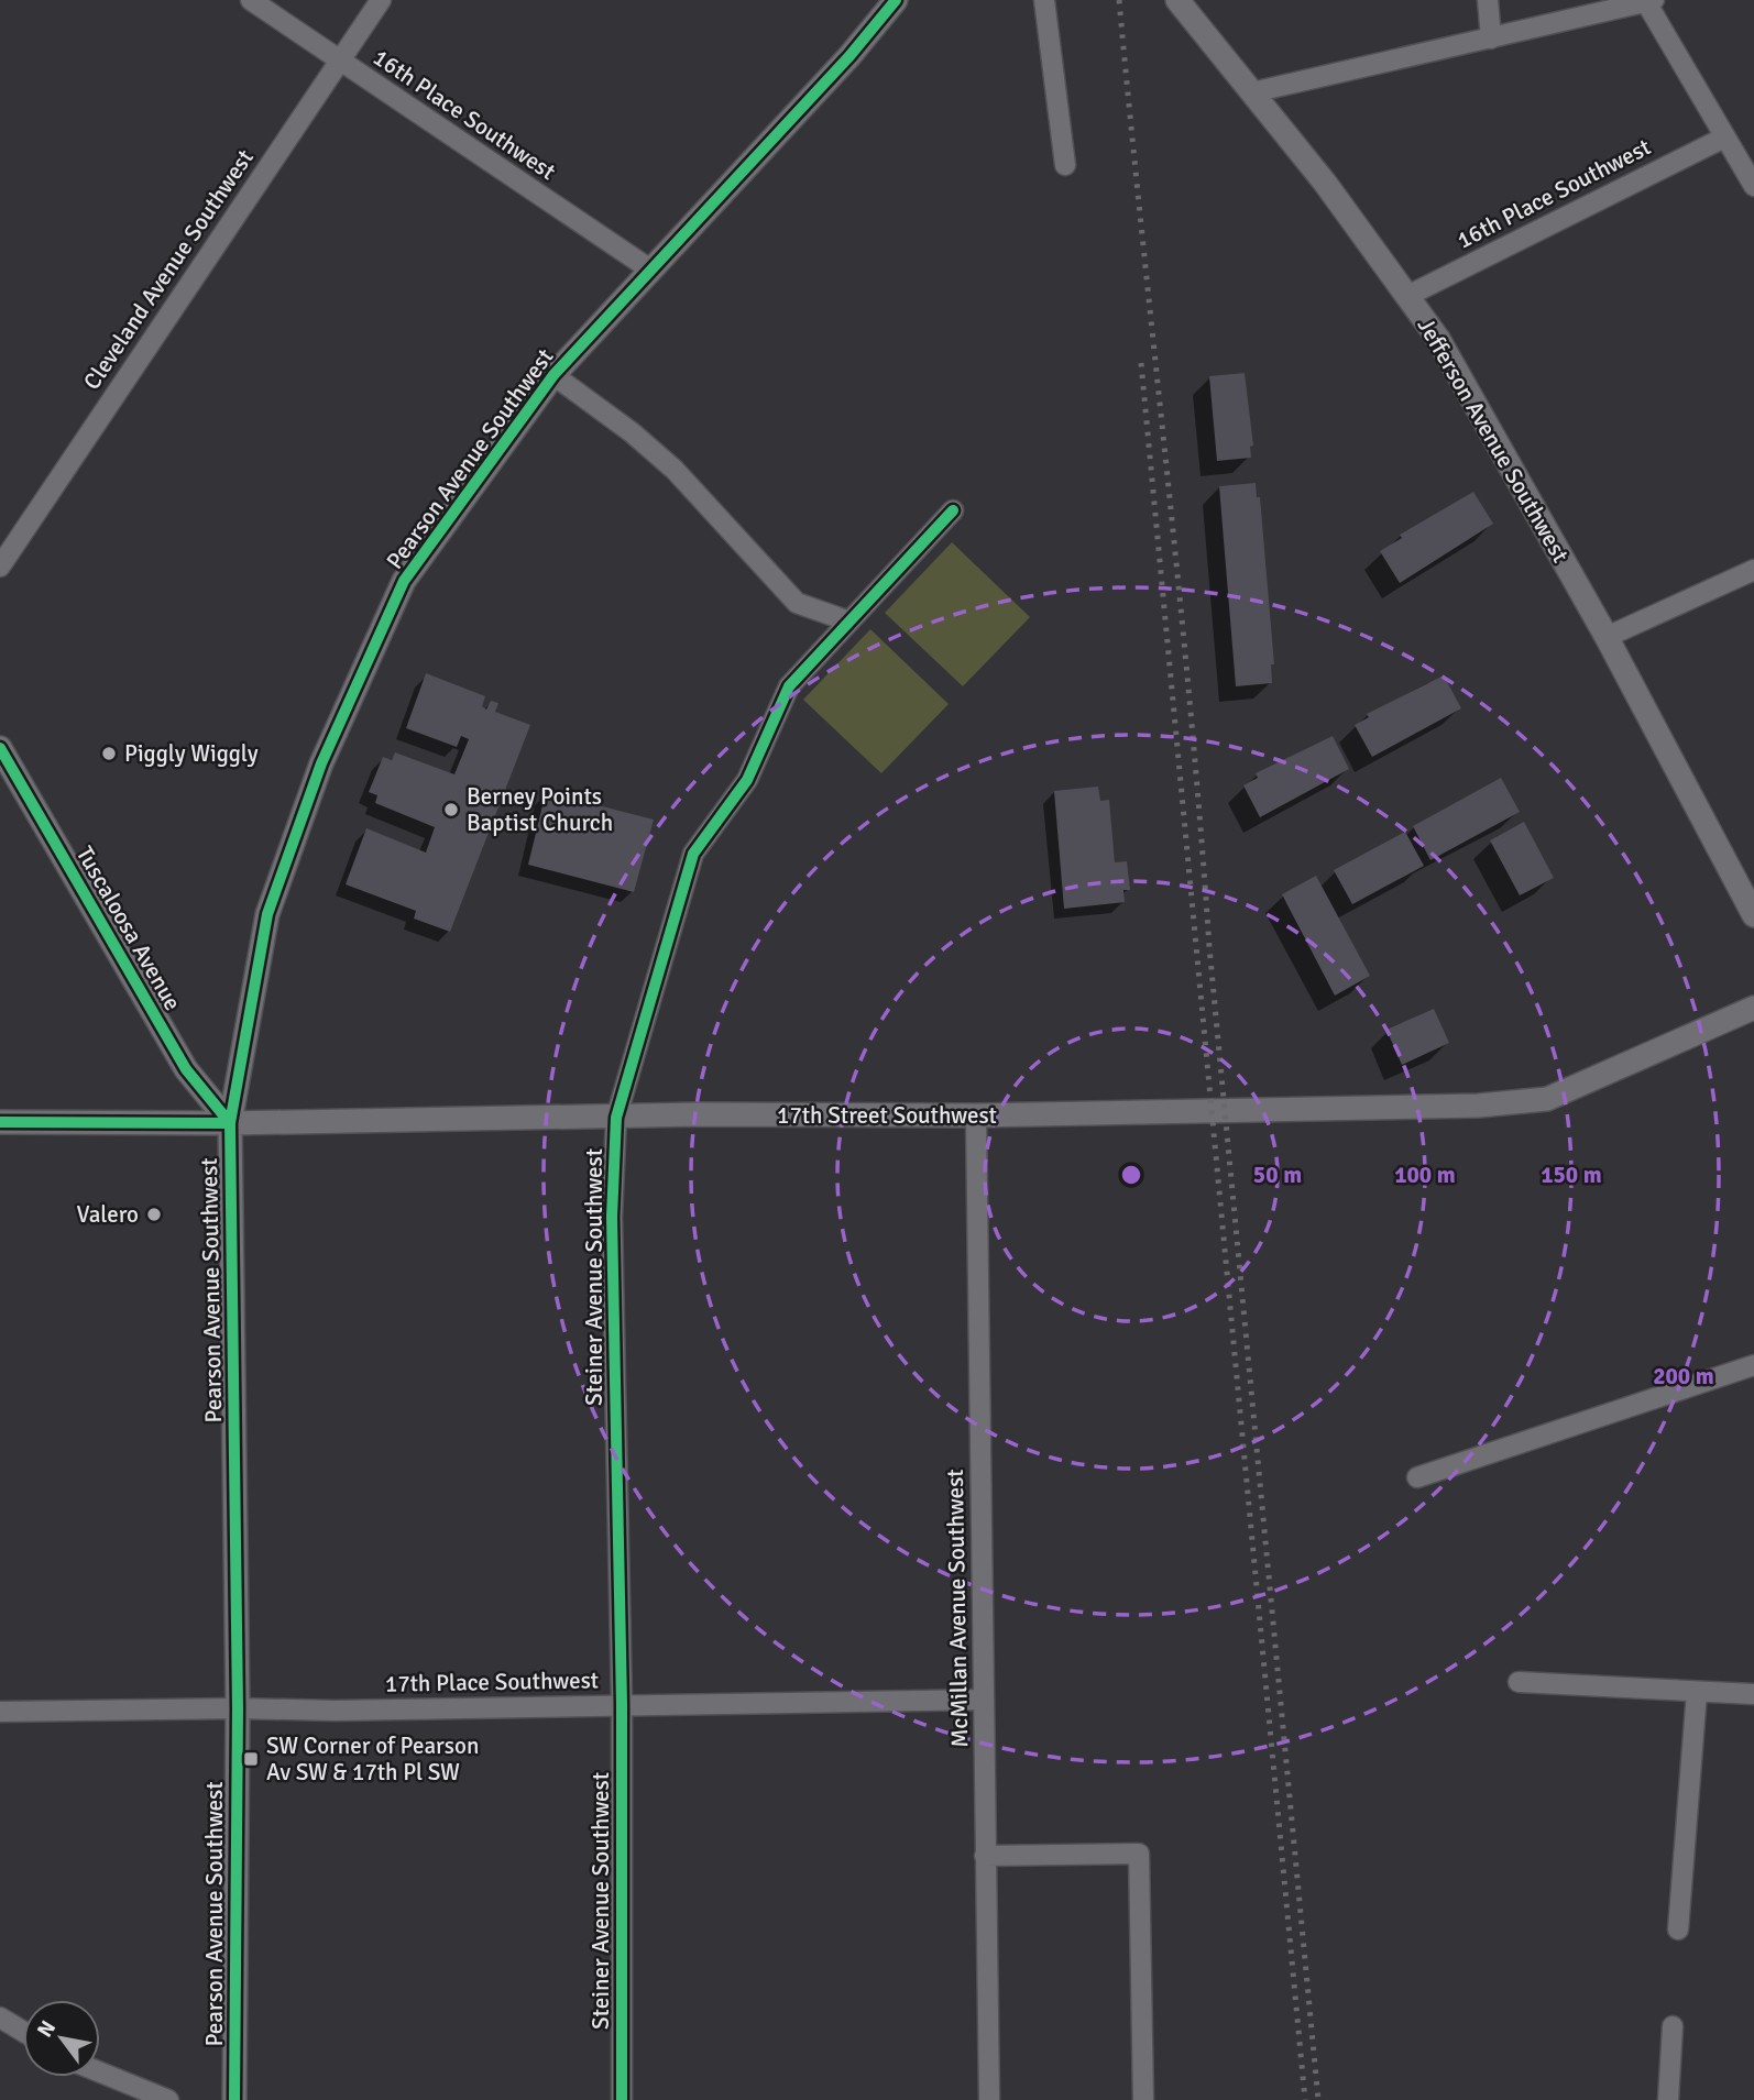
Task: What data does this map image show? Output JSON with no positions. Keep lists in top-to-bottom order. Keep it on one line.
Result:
{"streets":{"street":["16th Place Southwest","Cleveland Avenue Southwest","Jefferson Avenue Southwest","Pearson Avenue Southwest","Tuscaloosa Avenue","17th Street Southwest","Steiner Avenue Southwest","McMillan Avenue Southwest","17th Place Southwest"]},"crossings":[["16th Place Southwest","Cleveland Avenue Southwest"],["16th Place Southwest","Jefferson Avenue Southwest"],["16th Place Southwest","Pearson Avenue Southwest"],["Pearson Avenue Southwest","Tuscaloosa Avenue"],["Pearson Avenue Southwest","17th Street Southwest"],["Pearson Avenue Southwest","17th Place Southwest"],["Tuscaloosa Avenue","17th Street Southwest"],["17th Street Southwest","Steiner Avenue Southwest"],["17th Street Southwest","McMillan Avenue Southwest"],["Steiner Avenue Southwest","17th Place Southwest"],["McMillan Avenue Southwest","17th Place Southwest"]],"places":{"other":["Piggly Wiggly","Berney Points Baptist Church","Valero"],"transit":["SW Corner of Pearson Av SW & 17th Pl SW"]},"north":"top left","rings":["50 m","100 m","150 m","200 m"]}
